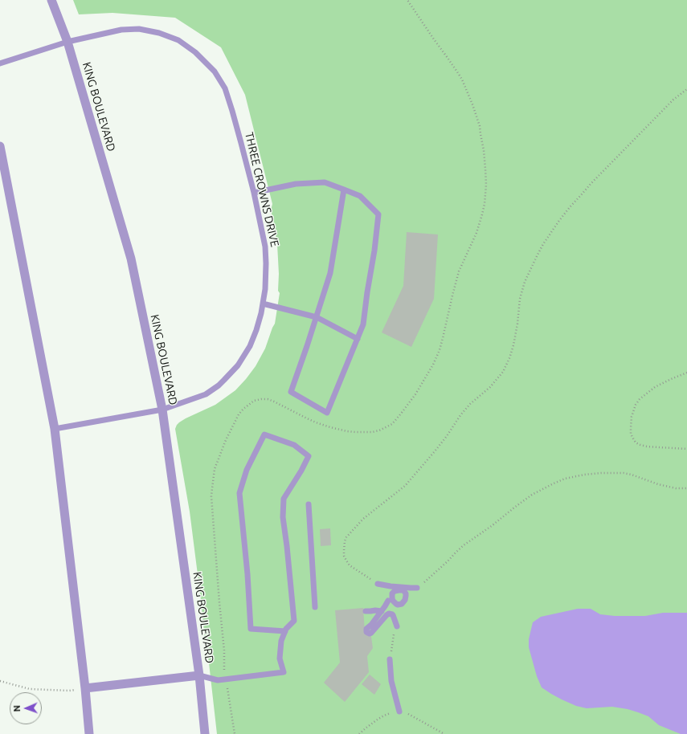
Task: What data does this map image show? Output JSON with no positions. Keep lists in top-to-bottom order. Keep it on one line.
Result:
{"streets":{"street":["KING BOULEVARD"],"lane":["THREE CROWNS DRIVE"]},"crossings":[["KING BOULEVARD","THREE CROWNS DRIVE"]],"north":"left"}
